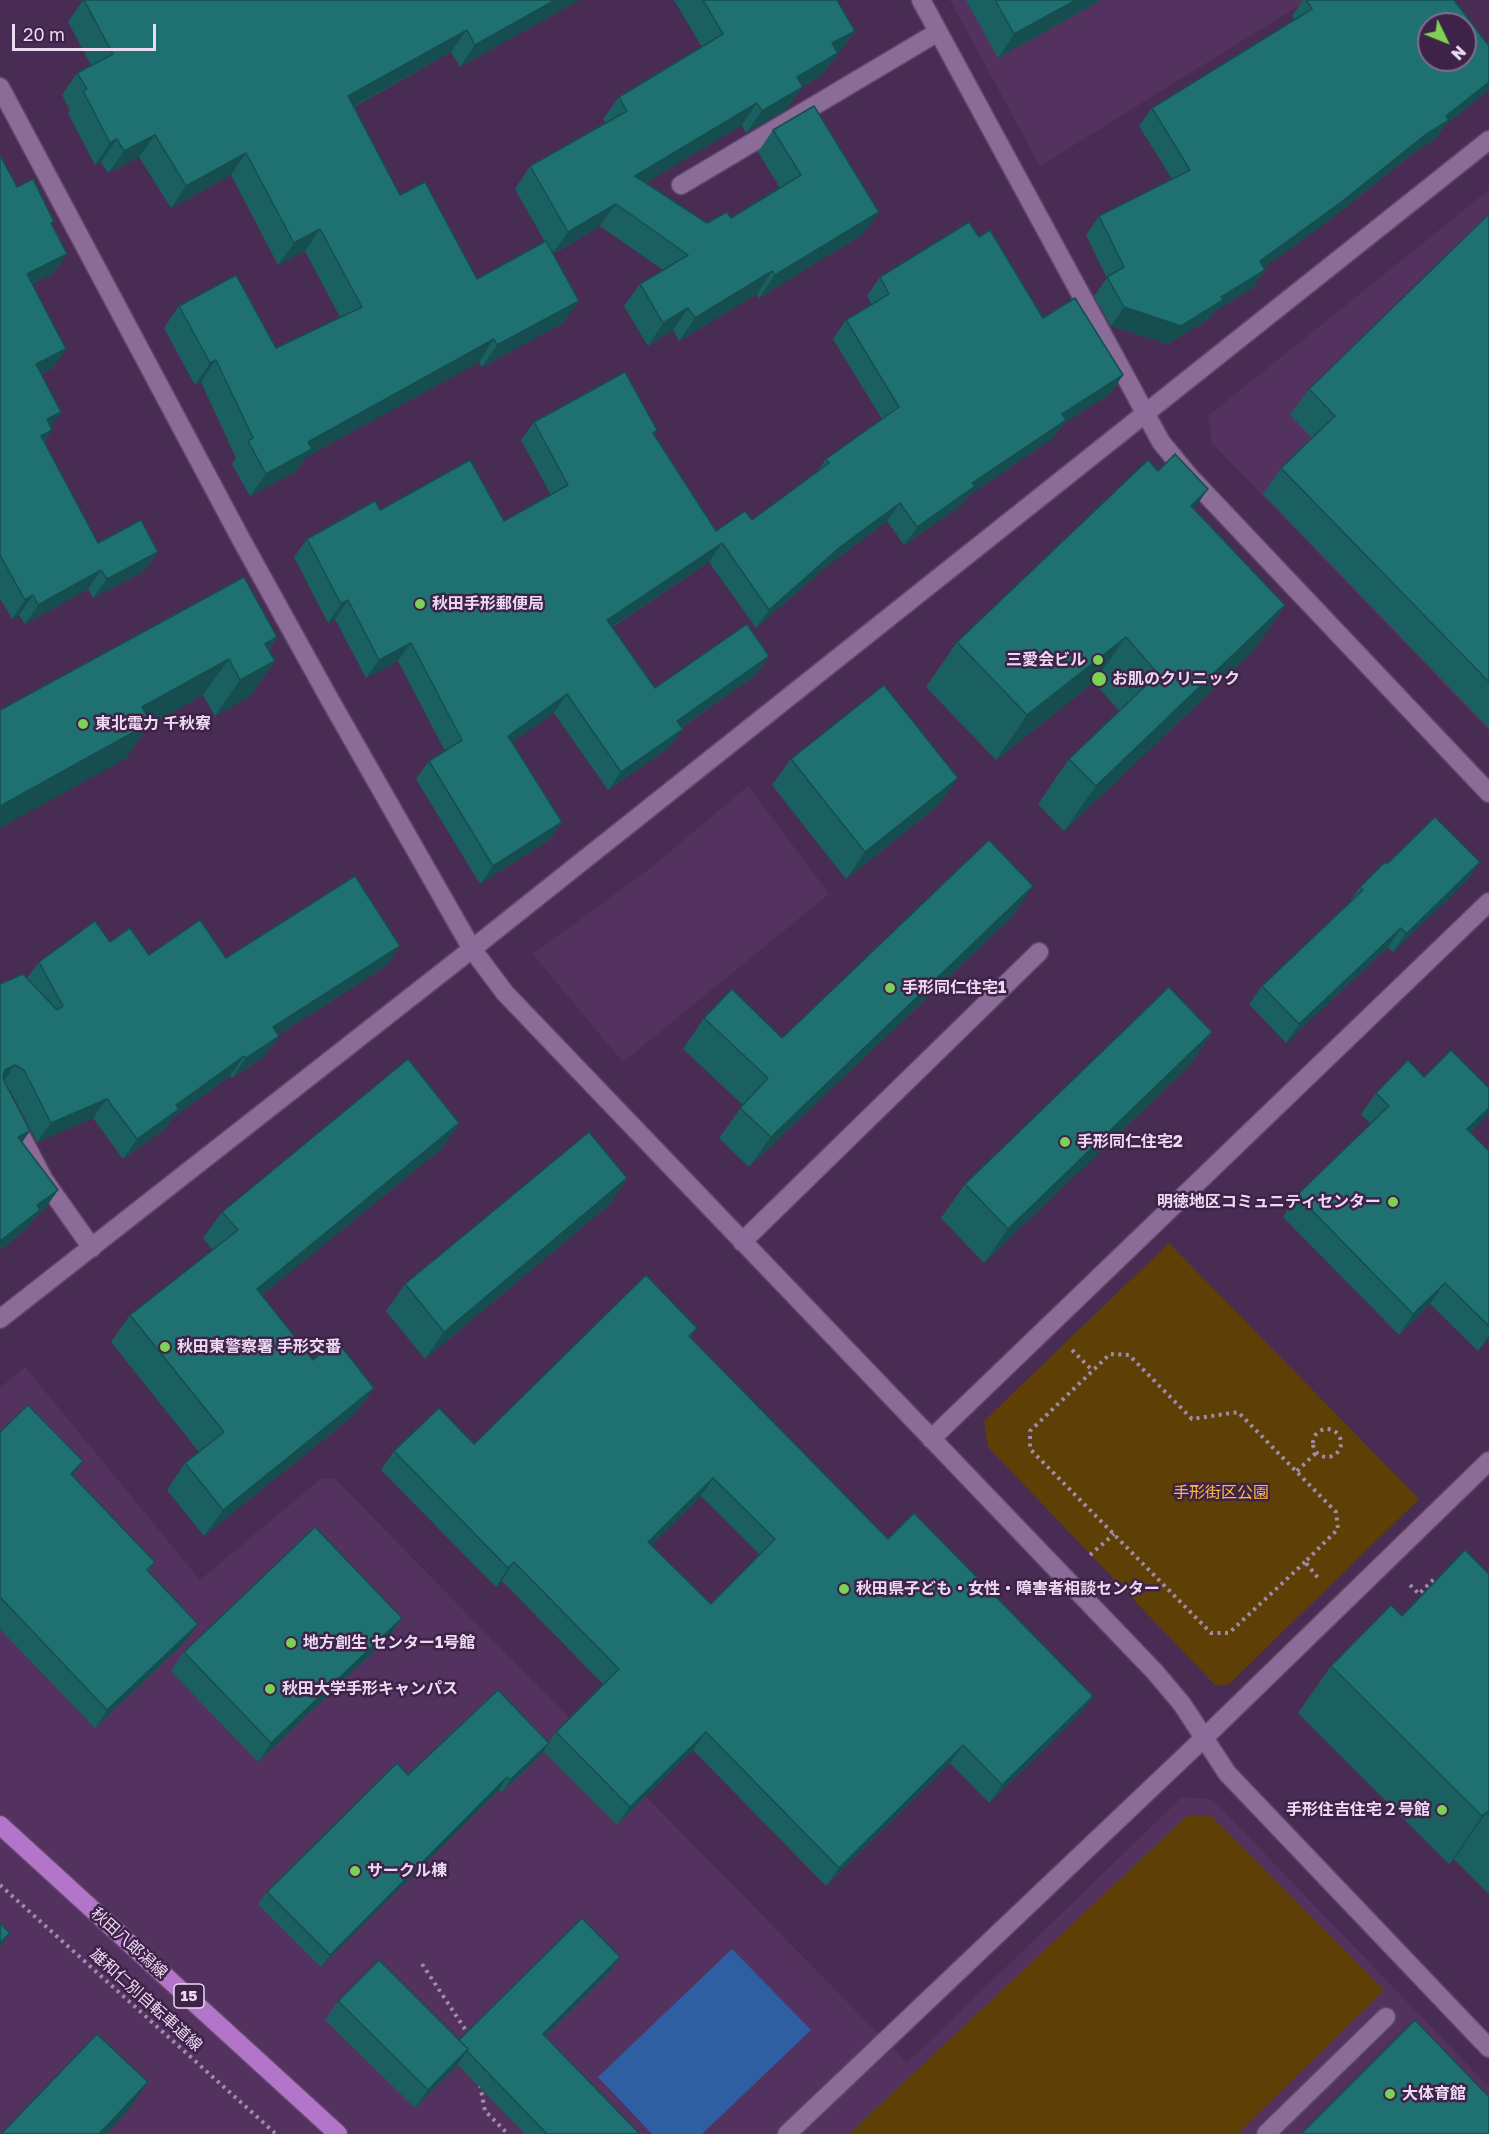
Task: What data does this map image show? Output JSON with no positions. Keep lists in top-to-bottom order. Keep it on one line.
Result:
{"streets":{"main road":["秋田八郎潟線","15"],"path":["雄和仁別自転車道線"]},"parks":["手形街区公園"],"places":["秋田手形郵便局","三愛会ビル","お肌のクリニック","東北電力 千秋寮","手形同仁住宅1","手形同仁住宅2","明徳地区コミュニティセンター","秋田東警察署 手形交番","秋田県子ども・女性・障害者相談センター","地方創生 センター1号館","秋田大学手形キャンパス","手形住吉住宅２号館","サークル棟","大体育館"],"scale_bar":"20 m","north":"bottom right"}
